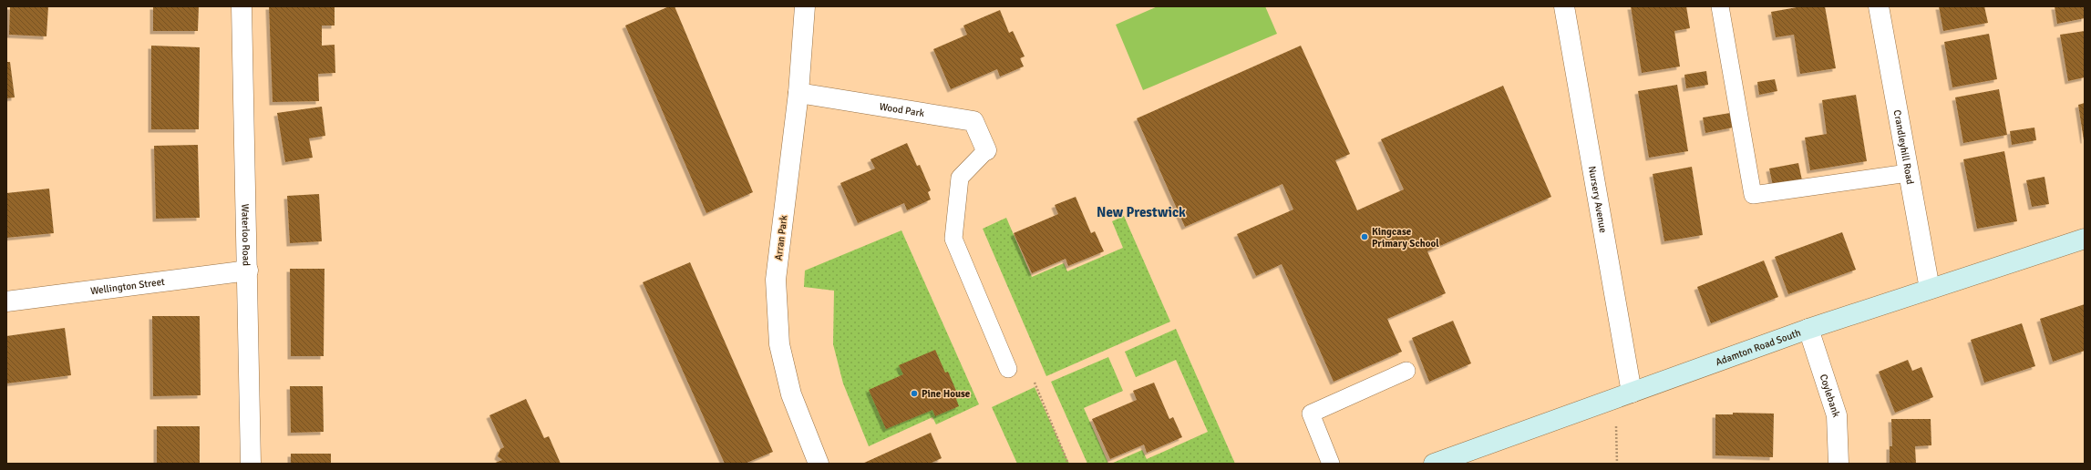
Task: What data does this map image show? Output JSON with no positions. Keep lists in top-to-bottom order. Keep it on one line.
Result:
{"streets":{"street":["Wood Park","Crandleyhill Road","Nursery Avenue","Waterloo Road","Arran Park","Wellington Street","Adamton Road South","Coylebank"]},"crossings":[["Wood Park","Arran Park"],["Crandleyhill Road","Adamton Road South"],["Nursery Avenue","Adamton Road South"],["Waterloo Road","Wellington Street"],["Adamton Road South","Coylebank"]],"districts":["New Prestwick"],"places":["Kingcase Primary School","Pine House"]}
